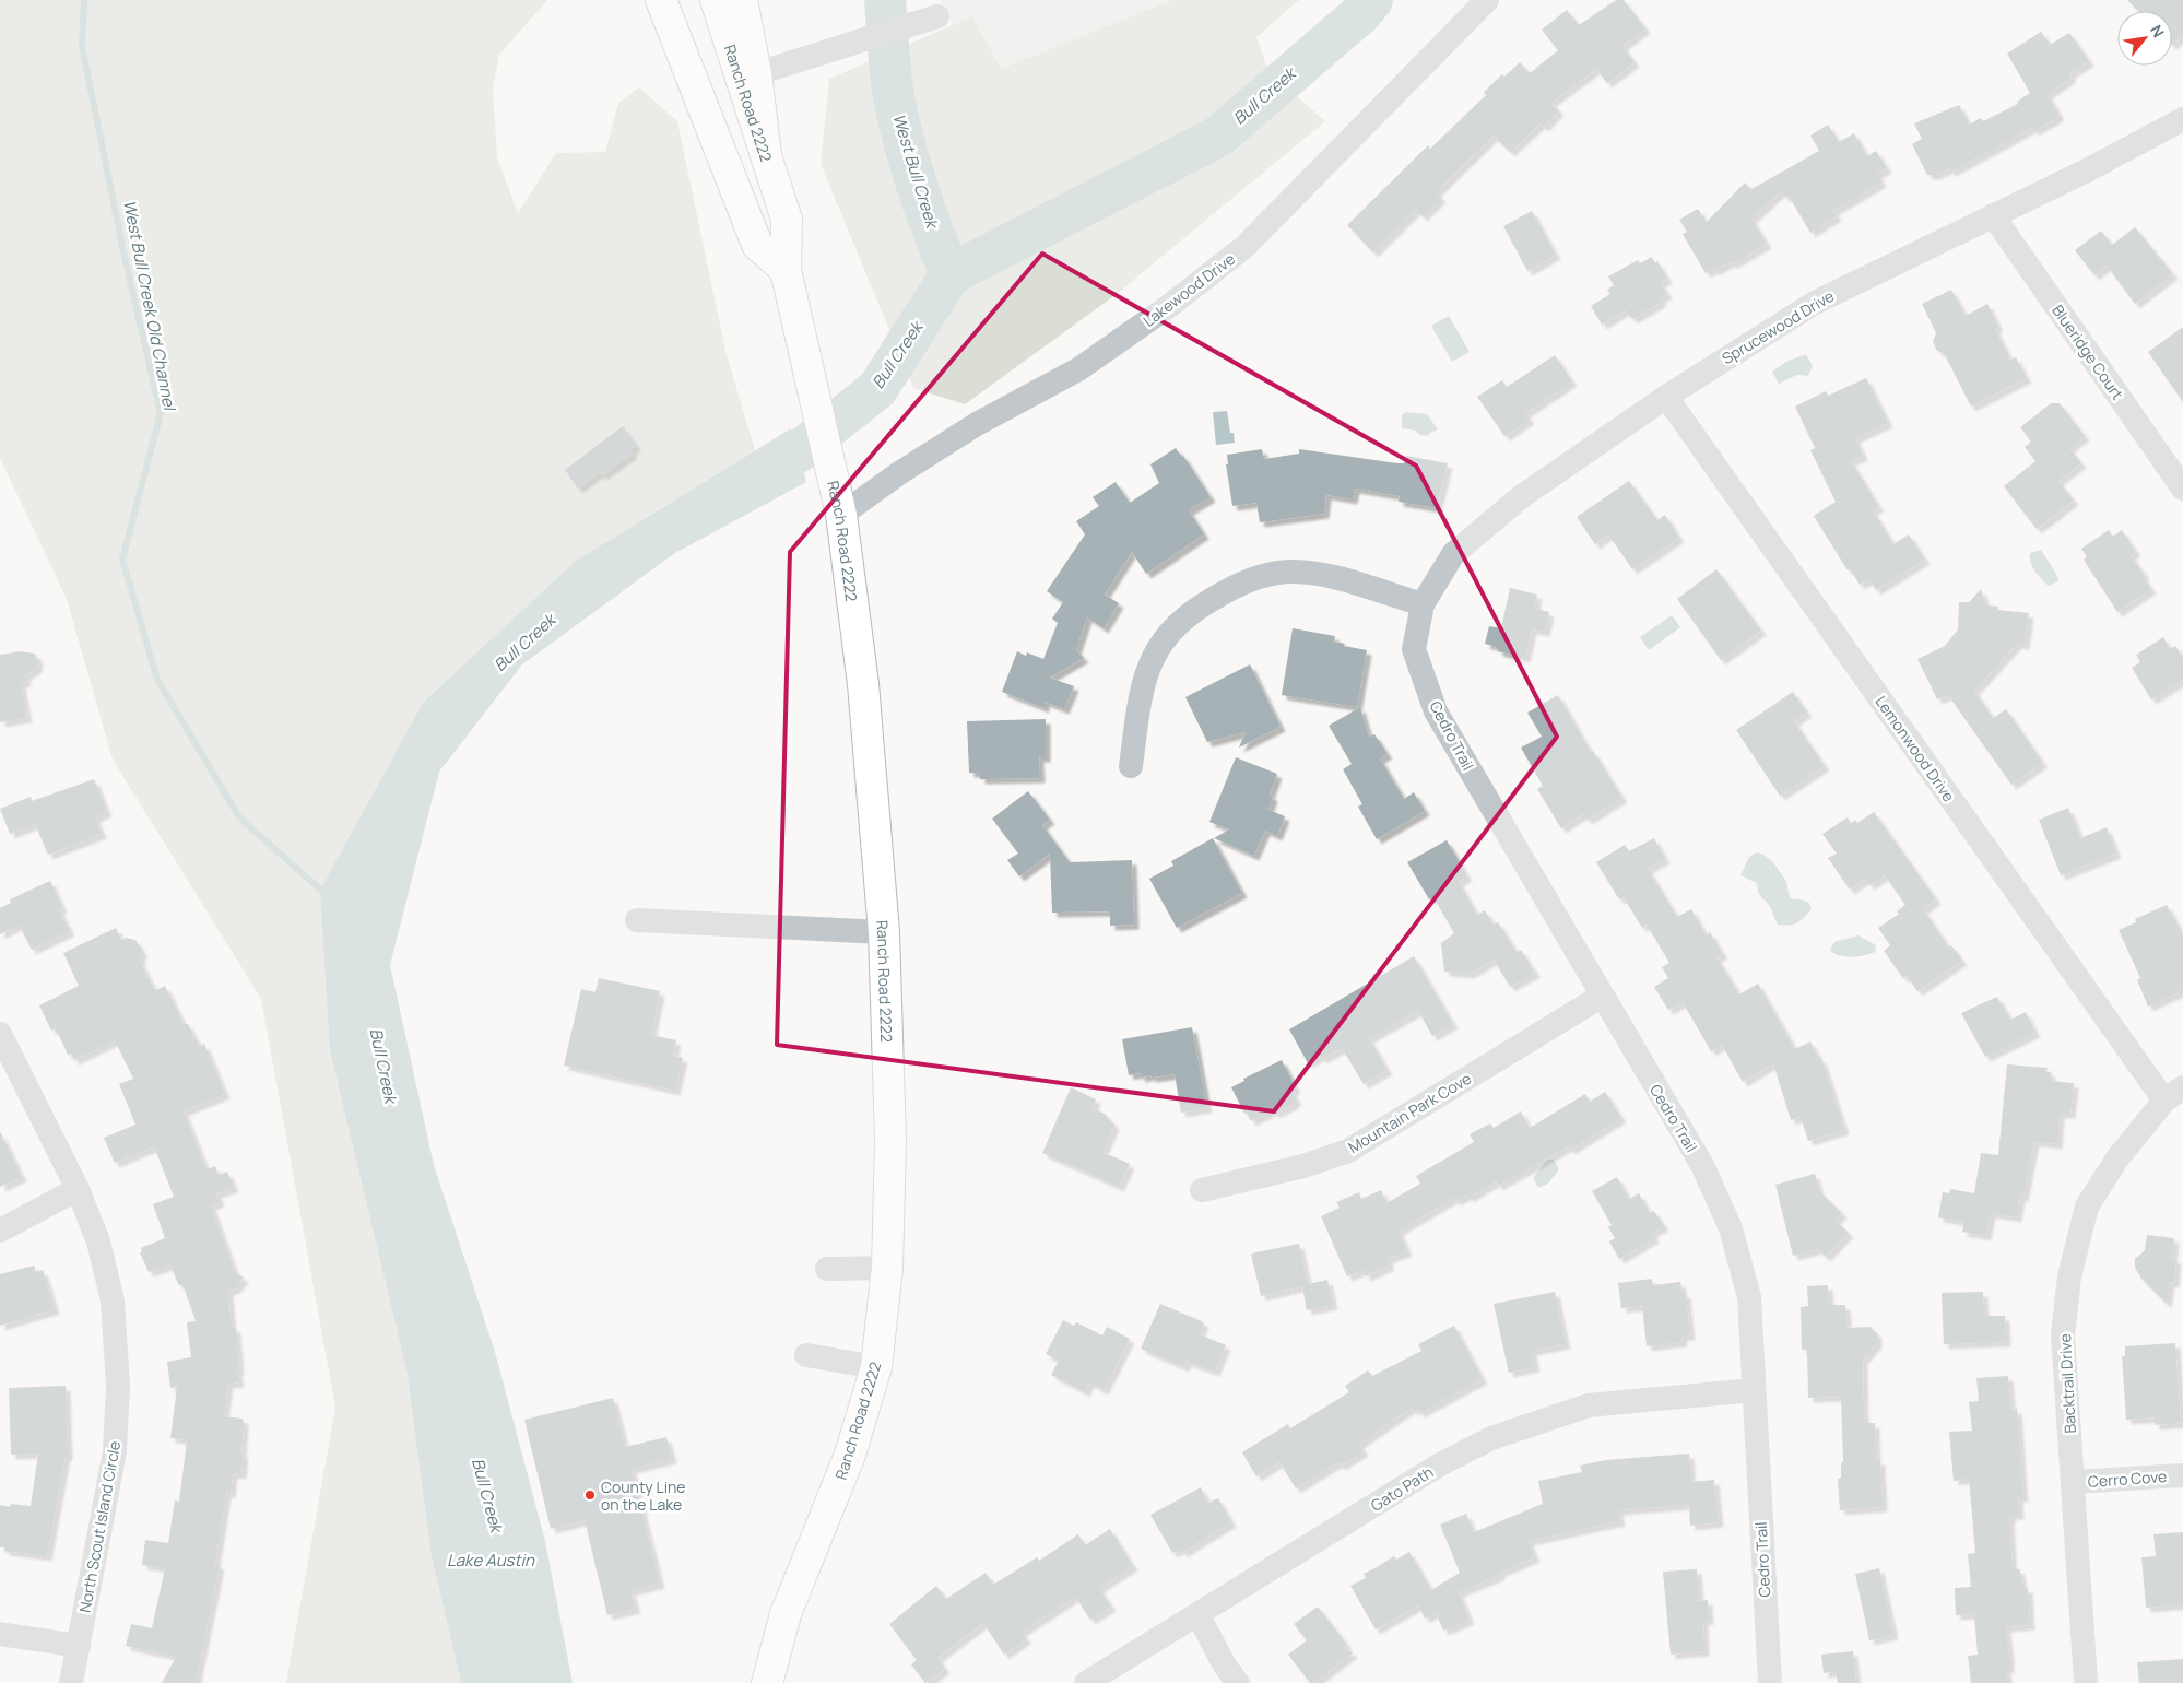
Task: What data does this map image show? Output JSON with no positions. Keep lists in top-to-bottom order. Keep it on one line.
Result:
{"streets":{"main road":["Ranch Road 2222"],"street":["Lakewood Drive","Sprucewood Drive","Blueridge Court","Cedro Trail","Lemonwood Drive","Mountain Park Cove","Backtrail Drive","Cerro Cove","Gato Path","North Scout Island Circle"]},"crossings":[["Ranch Road 2222","Lakewood Drive"],["Sprucewood Drive","Blueridge Court"],["Sprucewood Drive","Cedro Trail"],["Sprucewood Drive","Lemonwood Drive"],["Cedro Trail","Mountain Park Cove"],["Cedro Trail","Gato Path"],["Lemonwood Drive","Backtrail Drive"],["Backtrail Drive","Cerro Cove"]],"water":["Bull Creek","West Bull Creek","West Bull Creek Old Channel","Lake Austin"],"places":["County Line on the Lake"],"north":"top right"}
